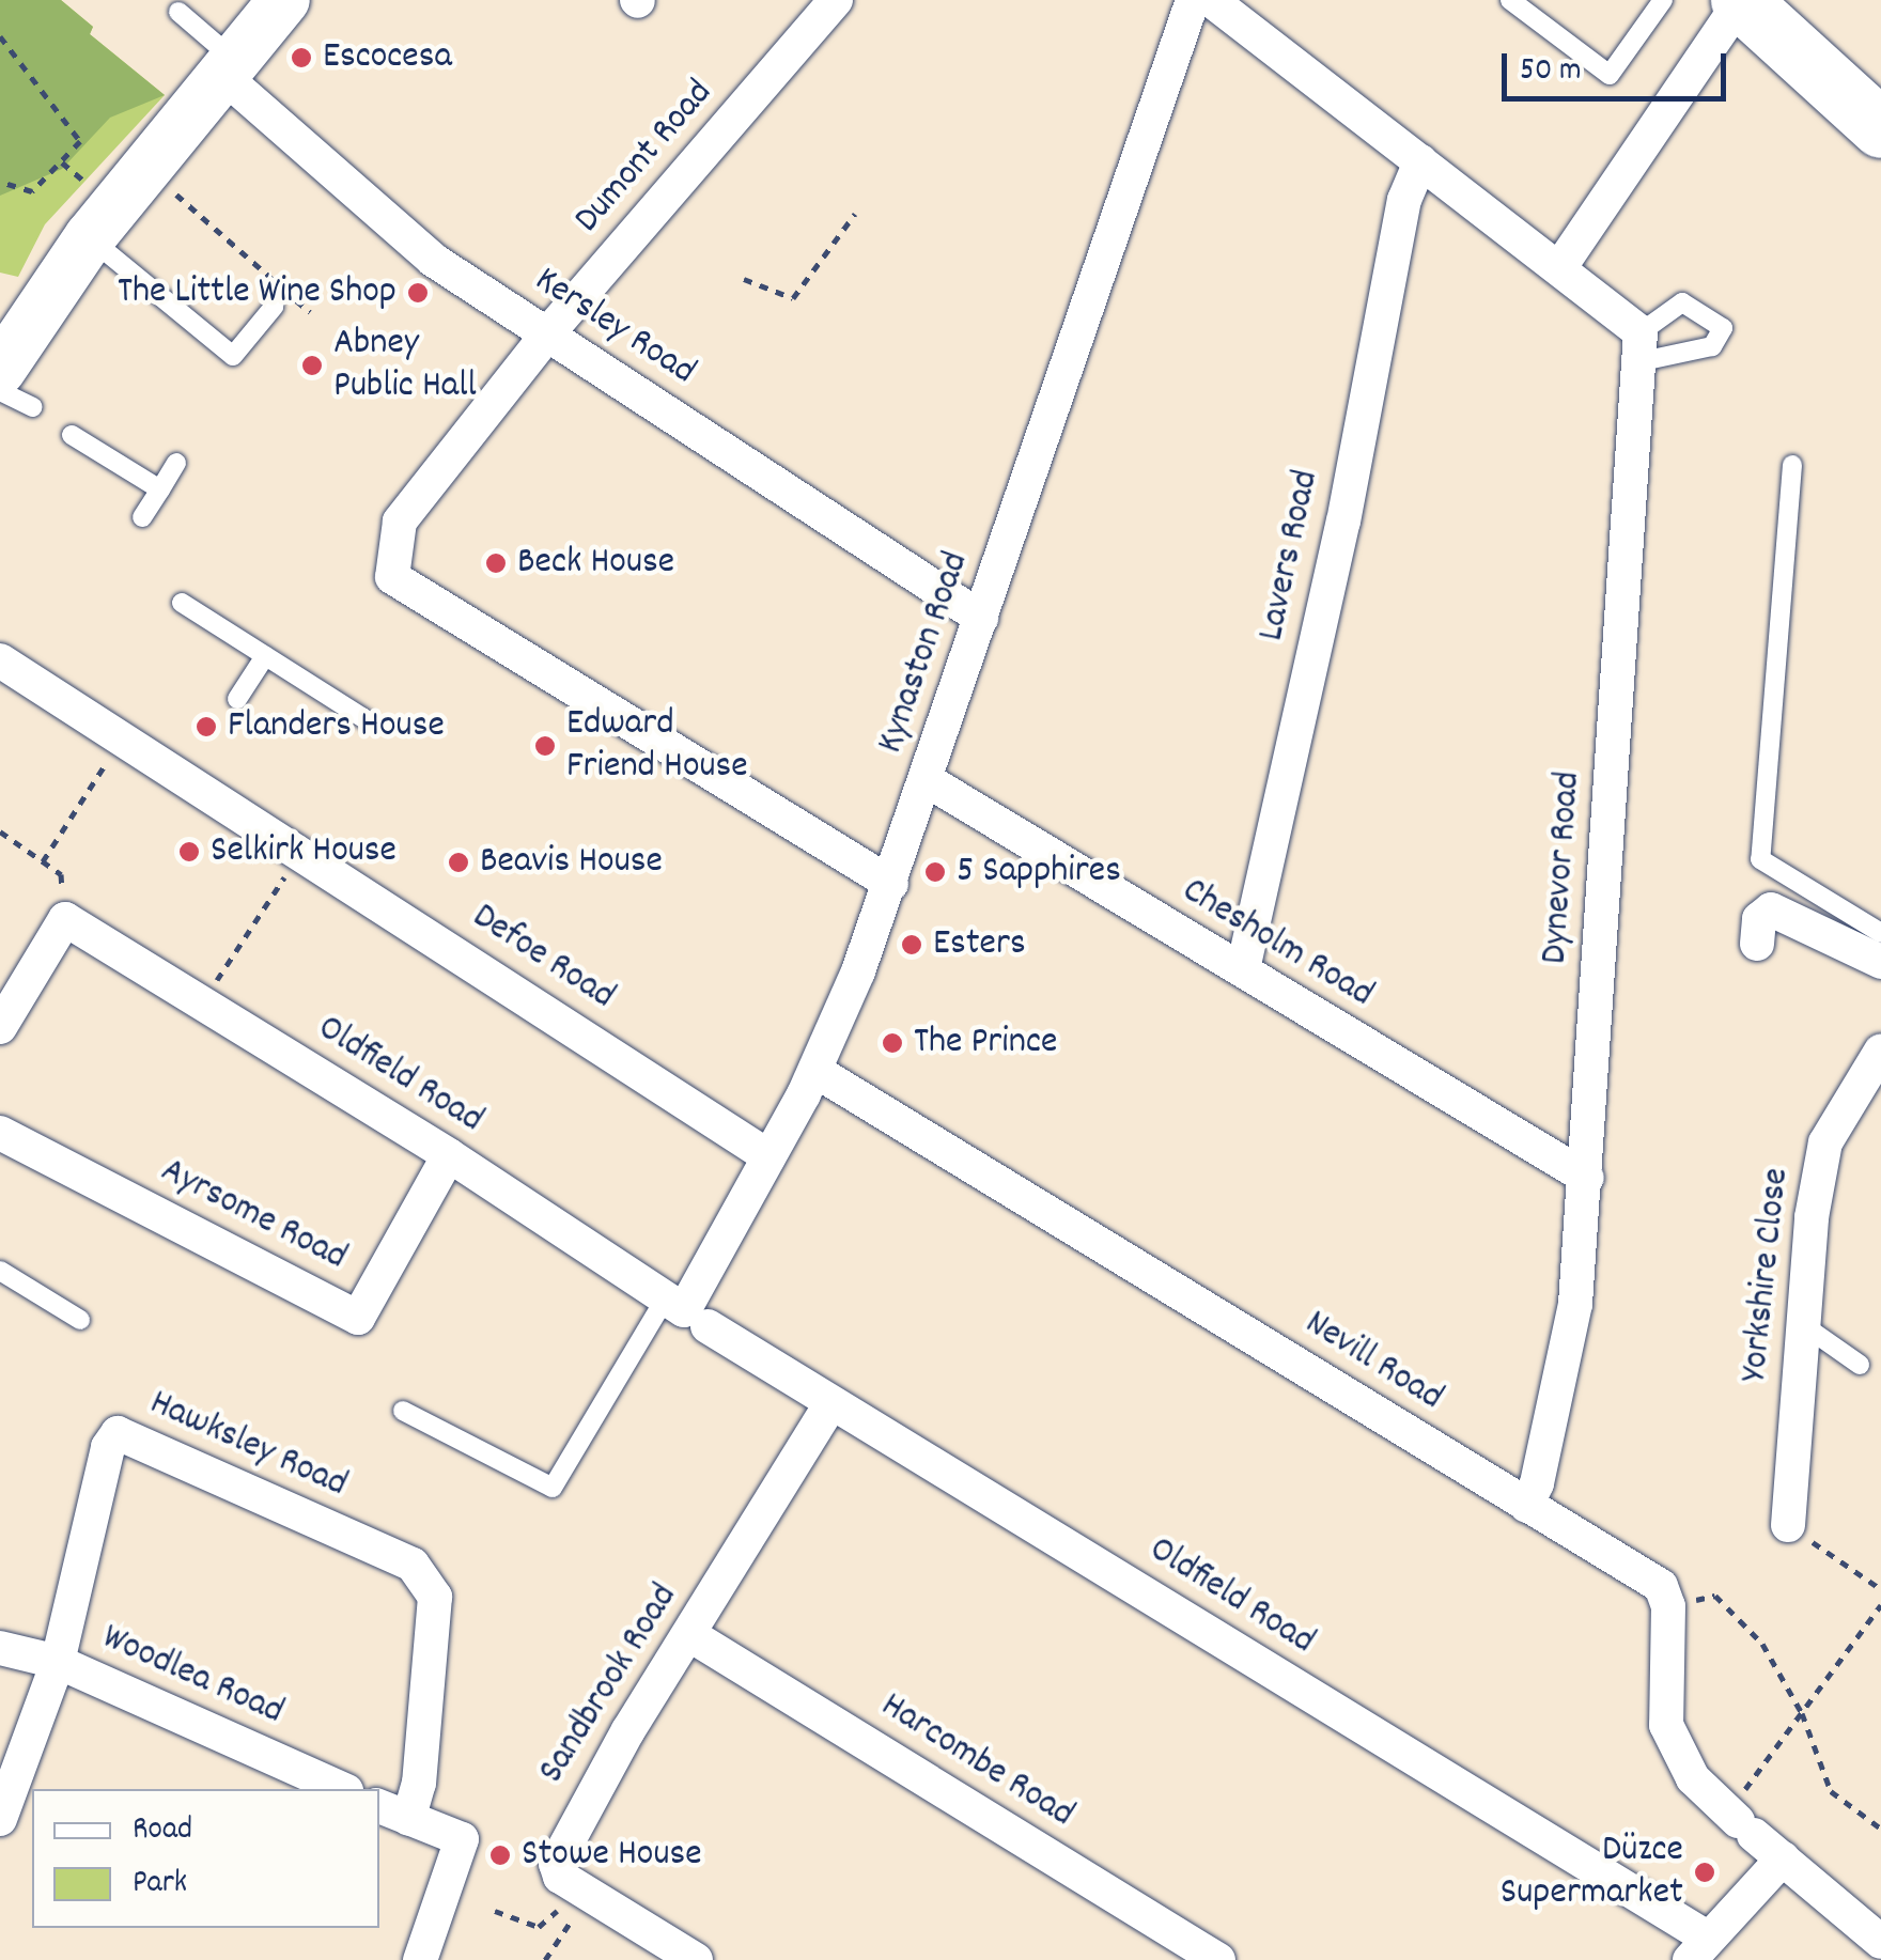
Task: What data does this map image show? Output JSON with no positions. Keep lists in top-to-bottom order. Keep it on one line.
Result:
{"streets":{"street":["Dumont Road","Kersley Road","Lavers Road","Kynaston Road","Dynevor Road","Chesholm Road","Defoe Road","Oldfield Road","Ayrsome Road","Yorkshire Close","Nevill Road","Hawksley Road","Woodlea Road","Sandbrook Road","Harcombe Road"]},"crossings":[["Dumont Road","Kersley Road"],["Dumont Road","Kynaston Road"],["Kersley Road","Kynaston Road"],["Lavers Road","Dynevor Road"],["Lavers Road","Chesholm Road"],["Kynaston Road","Chesholm Road"],["Kynaston Road","Defoe Road"],["Kynaston Road","Oldfield Road"],["Kynaston Road","Nevill Road"],["Dynevor Road","Chesholm Road"],["Dynevor Road","Nevill Road"],["Oldfield Road","Ayrsome Road"],["Oldfield Road","Sandbrook Road"],["Hawksley Road","Woodlea Road"],["Sandbrook Road","Harcombe Road"]],"places":["Escocesa","The Little Wine Shop","Abney Public Hall","Beck House","Flanders House","Edward Friend House","Selkirk House","Beavis House","5 Sapphires","Esters","The Prince","Stowe House","Düzce Supermarket"],"legend":["Road","Park"],"scale_bar":"50 m"}
